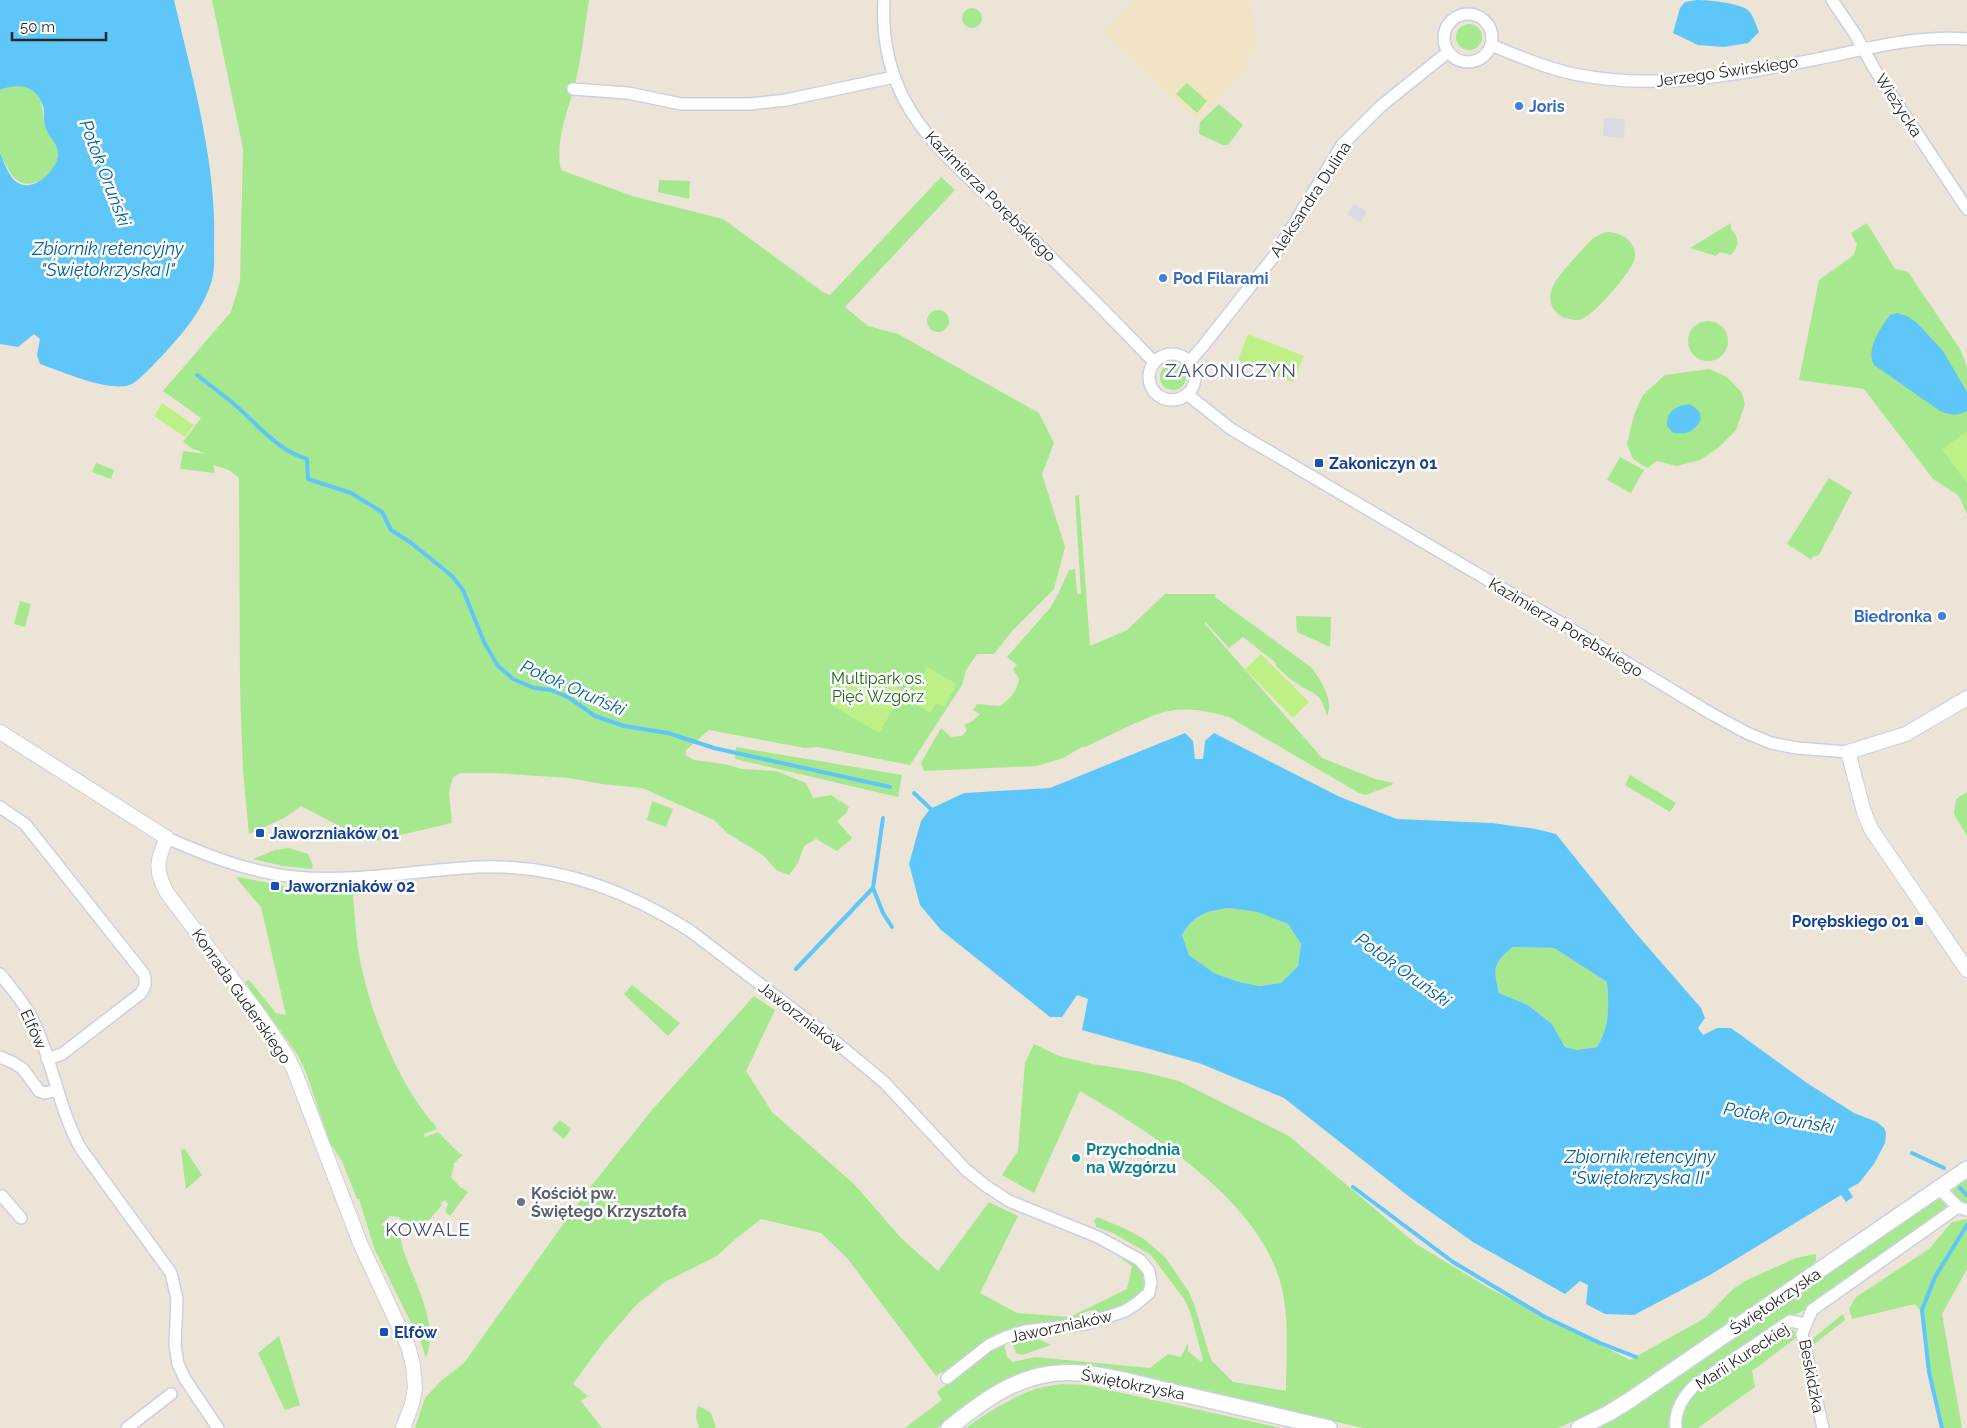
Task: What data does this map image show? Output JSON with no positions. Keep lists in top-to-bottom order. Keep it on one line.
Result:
{"streets":{"main road":["Świętokrzyska"],"street":["Jerzego Świrskiego","Wieżycka","Kazimierza Porębskiego","Aleksandra Dulina","Konrada Guderskiego","Jaworzniaków","Elfów","Marii Kureckiej","Beskidzka"]},"crossings":[["Jerzego Świrskiego","Wieżycka"],["Jerzego Świrskiego","Aleksandra Dulina"],["Kazimierza Porębskiego","Aleksandra Dulina"],["Konrada Guderskiego","Jaworzniaków"],["Świętokrzyska","Marii Kureckiej"],["Świętokrzyska","Beskidzka"],["Marii Kureckiej","Beskidzka"]],"districts":["ZAKONICZYN","KOWALE"],"water":["Potok Oruński","Zbiornik retencyjny \"Świętokrzyska I\"","Zbiornik retencyjny \"Świętokrzyska II\""],"parks":["Multipark os. Pięć Wzgórz"],"places":{"other":["Joris","Pod Filarami","Biedronka","Przychodnia na Wzgórzu","Kościół pw. Świętego Krzysztofa"],"transit":["Zakoniczyn 01","Jaworzniaków 01","Jaworzniaków 02","Porębskiego 01","Elfów"]},"scale_bar":"50 m"}
